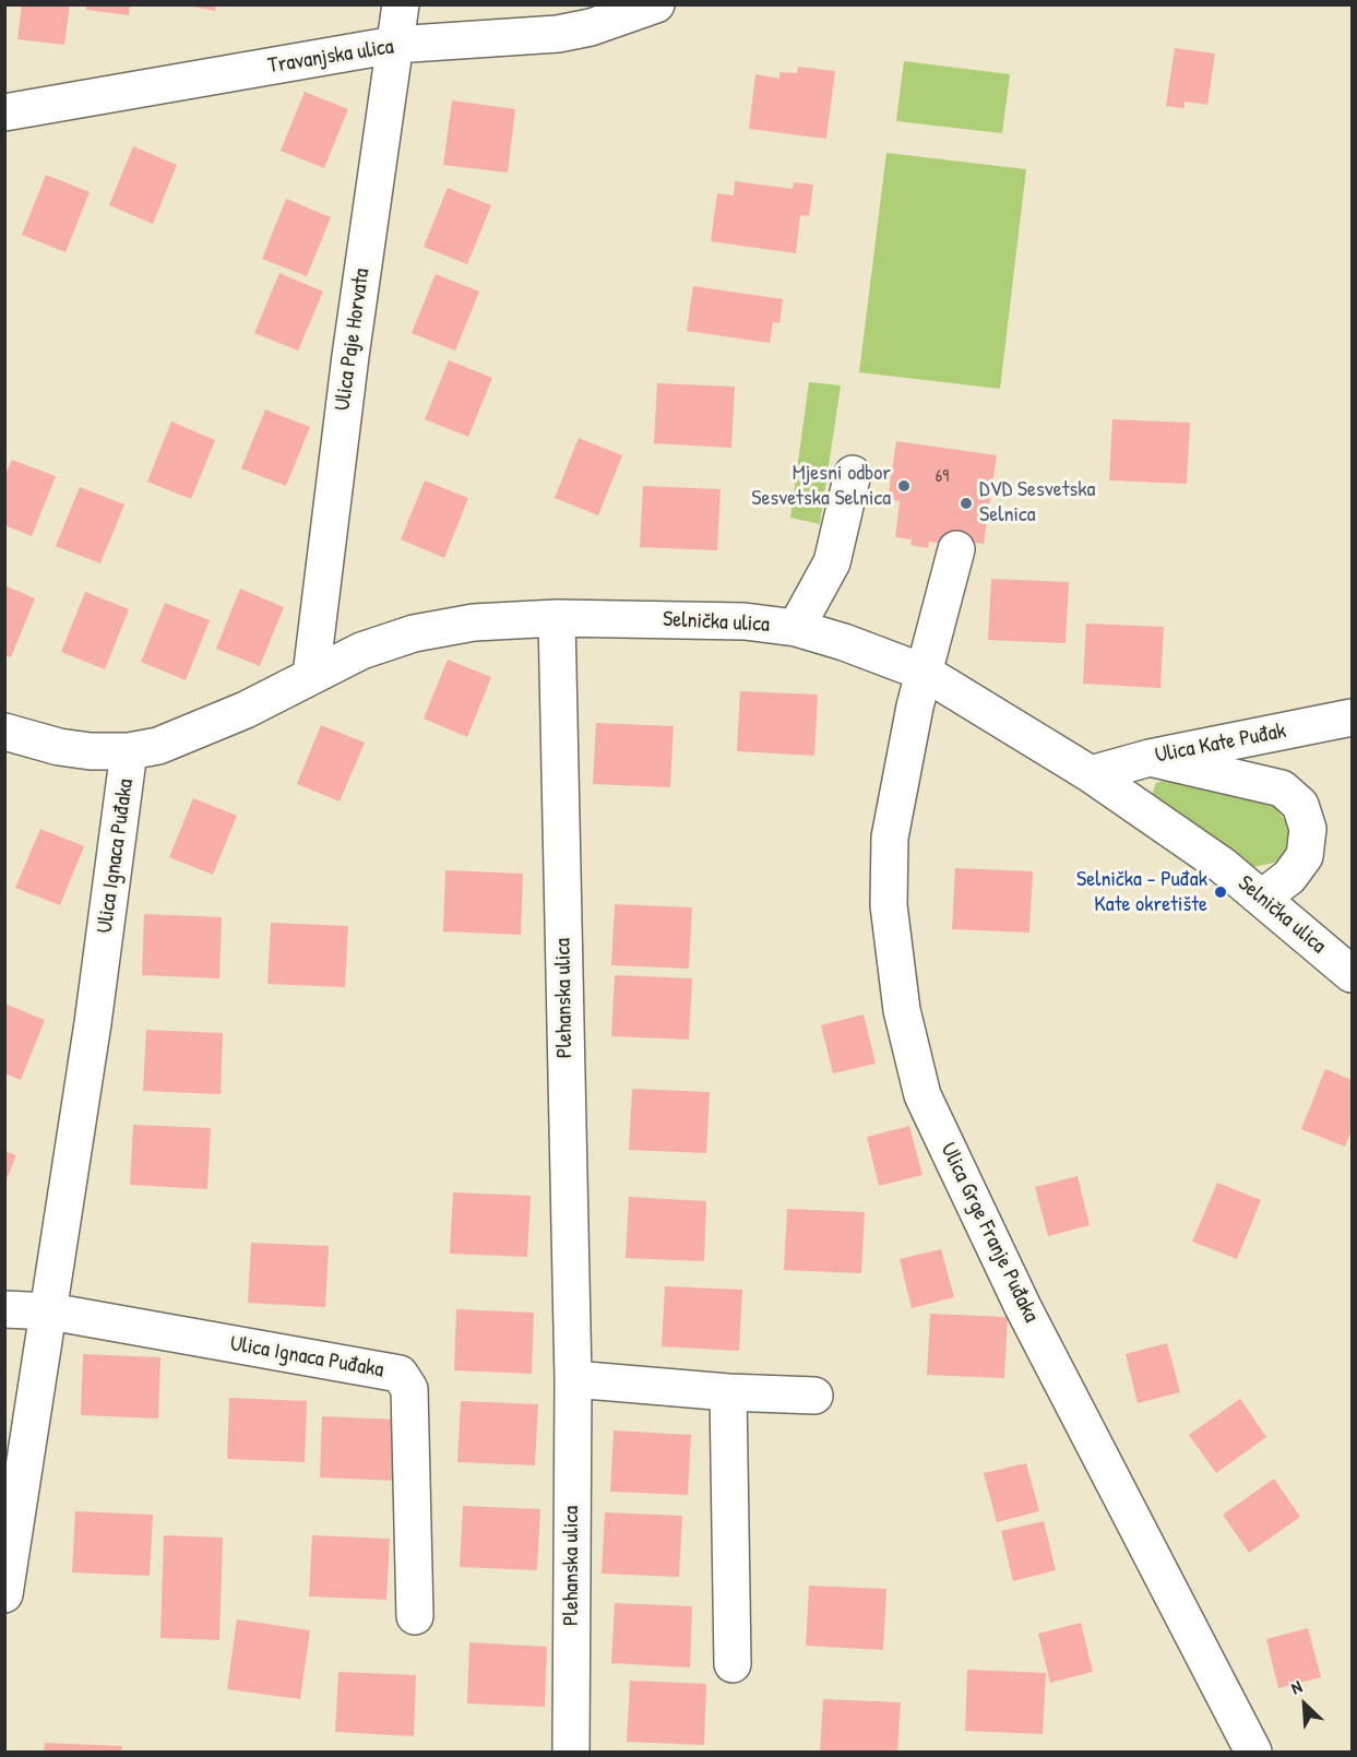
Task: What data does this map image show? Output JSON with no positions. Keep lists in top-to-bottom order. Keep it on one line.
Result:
{"streets":{"street":["Travanjska ulica","Ulica Paje Horvata","Selnička ulica","Ulica Kate Puđak","Ulica Ignaca Puđaka","Plehanska ulica","Ulica Grge Franje Puđaka"]},"crossings":[["Travanjska ulica","Ulica Paje Horvata"],["Ulica Paje Horvata","Selnička ulica"],["Selnička ulica","Ulica Kate Puđak"],["Selnička ulica","Ulica Ignaca Puđaka"],["Selnička ulica","Plehanska ulica"],["Selnička ulica","Ulica Grge Franje Puđaka"]],"places":["Mjesni odbor Sesvetska Selnica","DVD Sesvetska Selnica","Selnička - Puđak Kate okretište"],"house_numbers":["69"],"north":"top left"}
